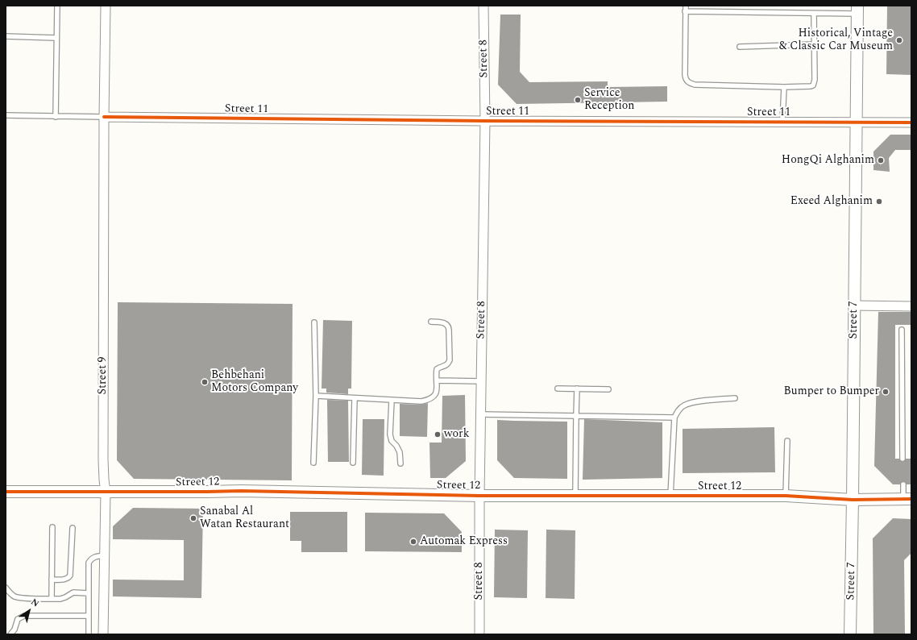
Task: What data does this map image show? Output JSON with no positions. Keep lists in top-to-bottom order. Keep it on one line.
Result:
{"streets":{"street":["Street 8","Street 11","Street 7","Street 9","Street 12"]},"crossings":[["Street 8","Street 11"],["Street 8","Street 12"],["Street 11","Street 7"],["Street 11","Street 9"],["Street 7","Street 12"],["Street 9","Street 12"]],"places":["Historical, Vintage & Classic Car Museum","Service Reception","HongQi Alghanim","Exeed Alghanim","Behbehani Motors Company","Bumper to Bumper","work","Sanabal Al Watan Restaurant","Automak Express"],"north":"top right"}
